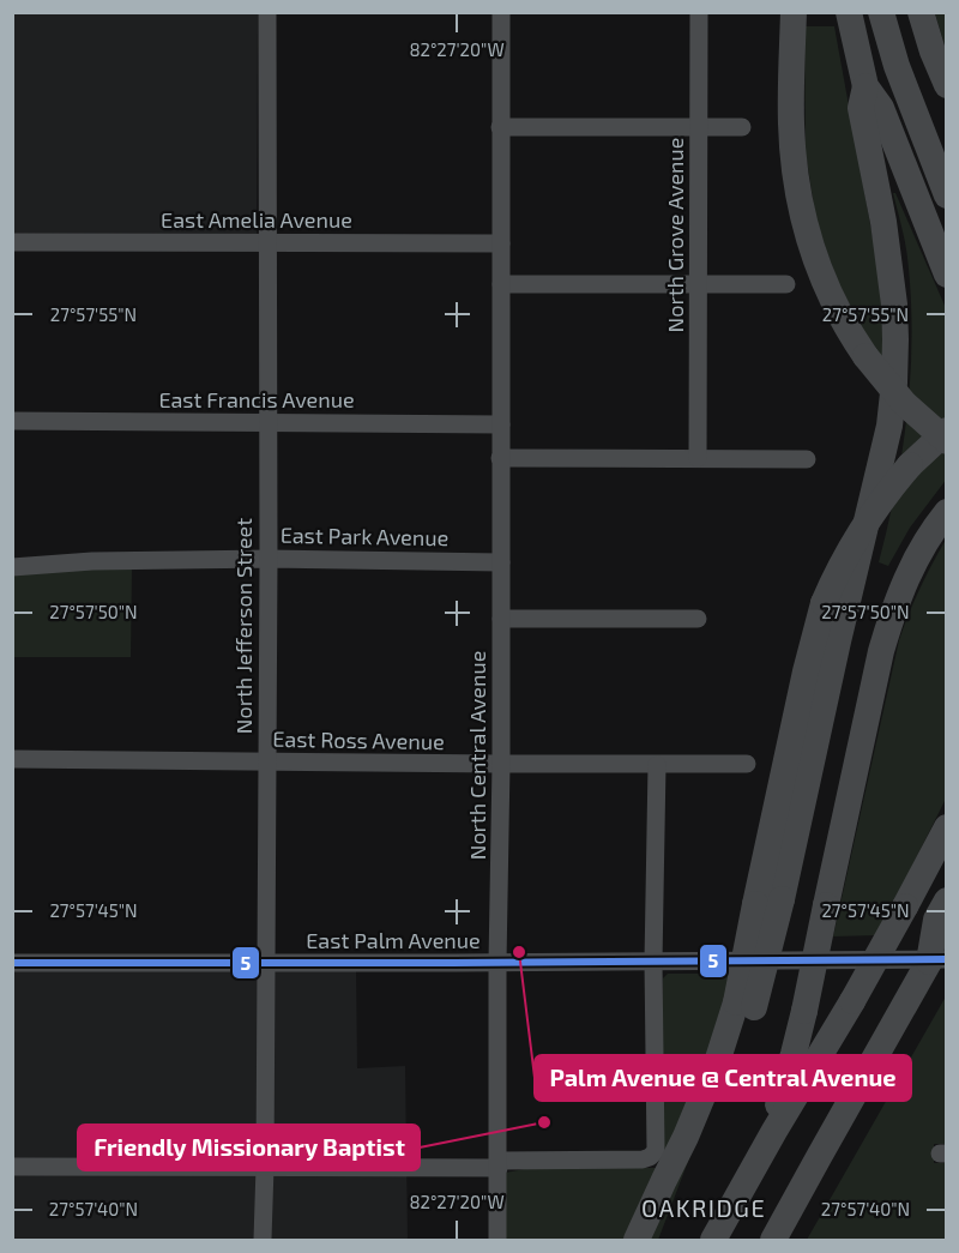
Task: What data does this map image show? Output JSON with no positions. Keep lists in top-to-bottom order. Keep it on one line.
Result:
{"streets":{"street":["East Amelia Avenue","North Grove Avenue","East Francis Avenue","East Park Avenue","North Jefferson Street","East Ross Avenue","North Central Avenue","East Palm Avenue"]},"crossings":[["East Amelia Avenue","North Jefferson Street"],["East Amelia Avenue","North Central Avenue"],["East Francis Avenue","North Jefferson Street"],["East Francis Avenue","North Central Avenue"],["East Park Avenue","North Jefferson Street"],["East Park Avenue","North Central Avenue"],["North Jefferson Street","East Ross Avenue"],["North Jefferson Street","East Palm Avenue"],["East Ross Avenue","North Central Avenue"],["North Central Avenue","East Palm Avenue"]],"districts":["OAKRIDGE"],"places":["Palm Avenue @ Central Avenue","Friendly Missionary Baptist"],"lines":["transit line 5"],"coordinates":["82°27'20\"W","27°57'55\"N","27°57'50\"N","27°57'45\"N","27°57'40\"N"]}
